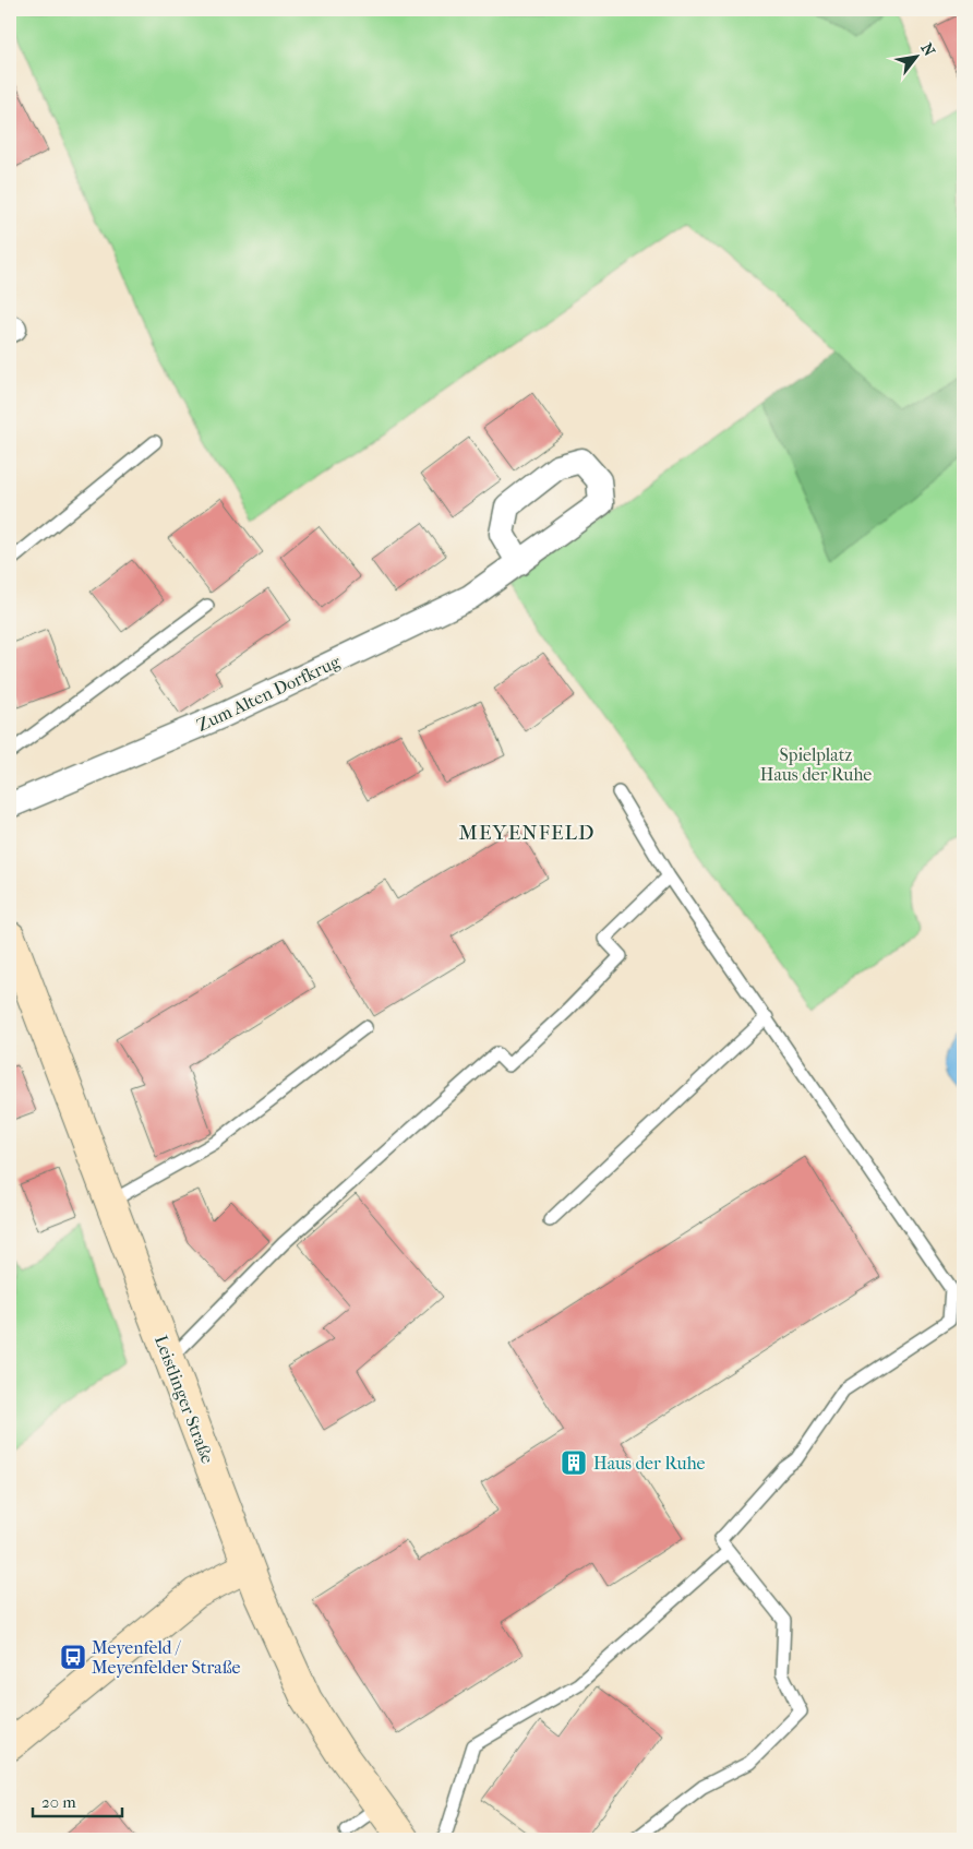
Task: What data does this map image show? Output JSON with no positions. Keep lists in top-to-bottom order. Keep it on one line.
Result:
{"streets":{"street":["Zum Alten Dorfkrug","Leistlinger Straße"]},"districts":["MEYENFELD"],"parks":["Spielplatz Haus der Ruhe"],"places":{"building":["Haus der Ruhe"],"bus stop":["Meyenfeld / Meyenfelder Straße"]},"scale_bar":"20 m","north":"top right"}
